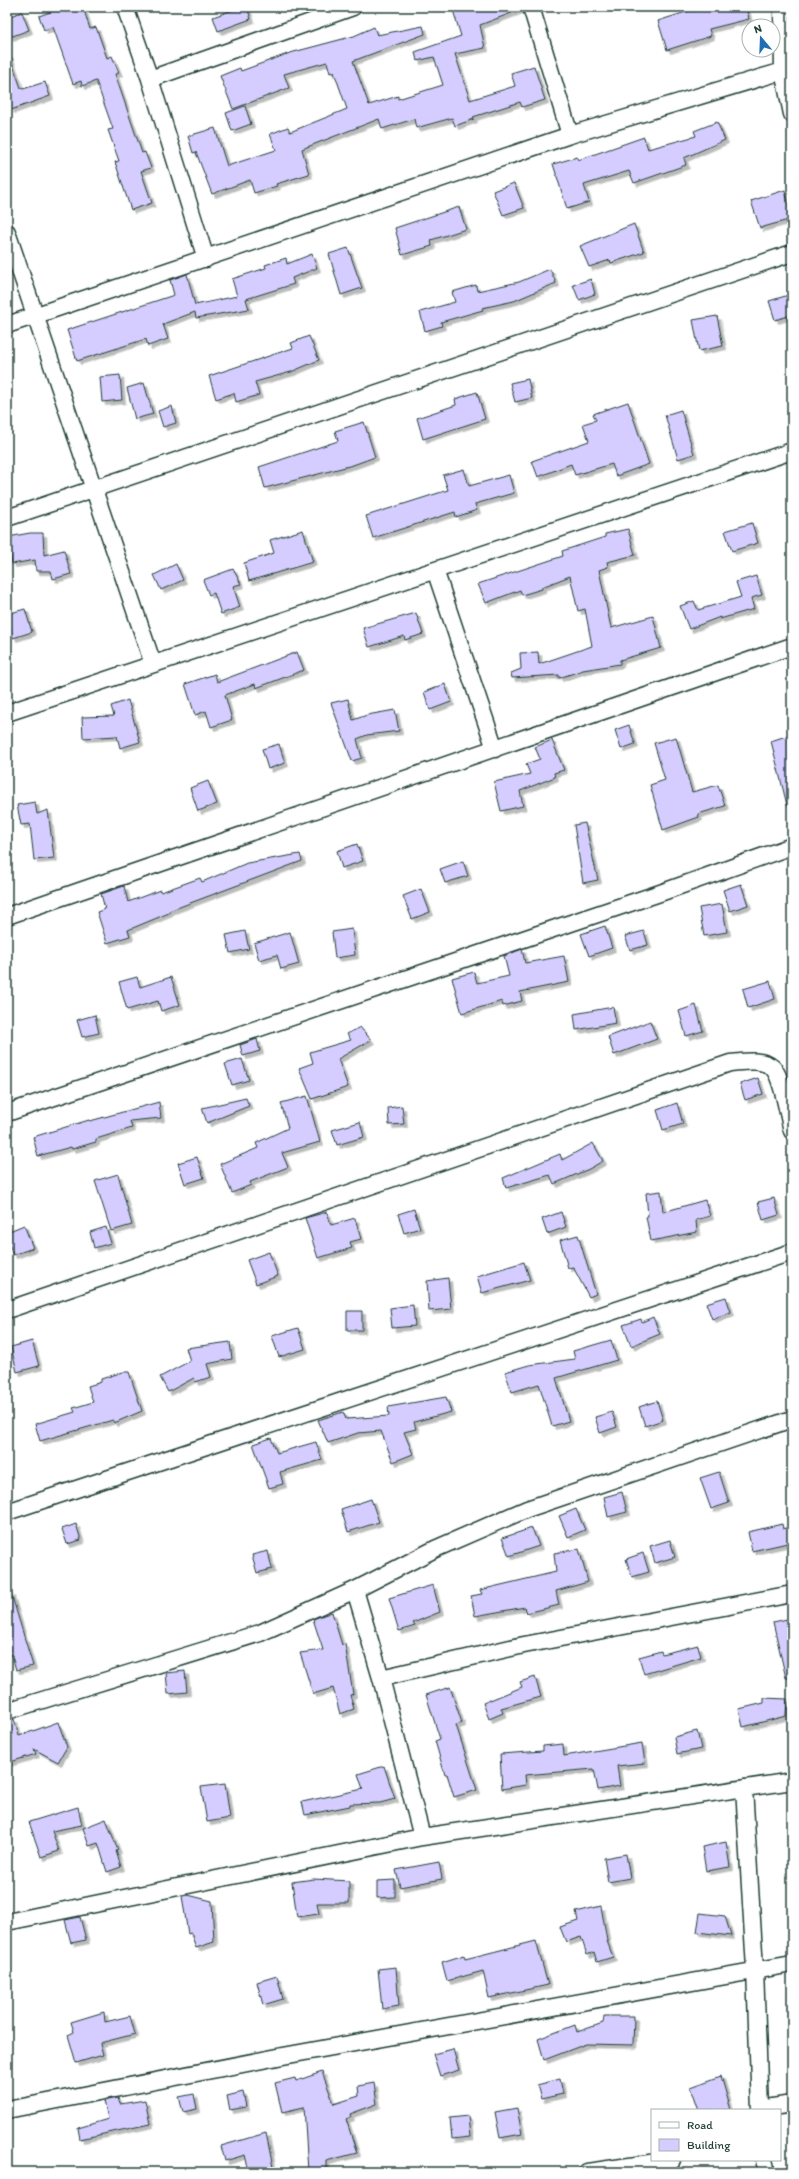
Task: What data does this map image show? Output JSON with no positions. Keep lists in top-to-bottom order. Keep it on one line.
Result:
{"legend":["Road","Building"],"north":"top"}
